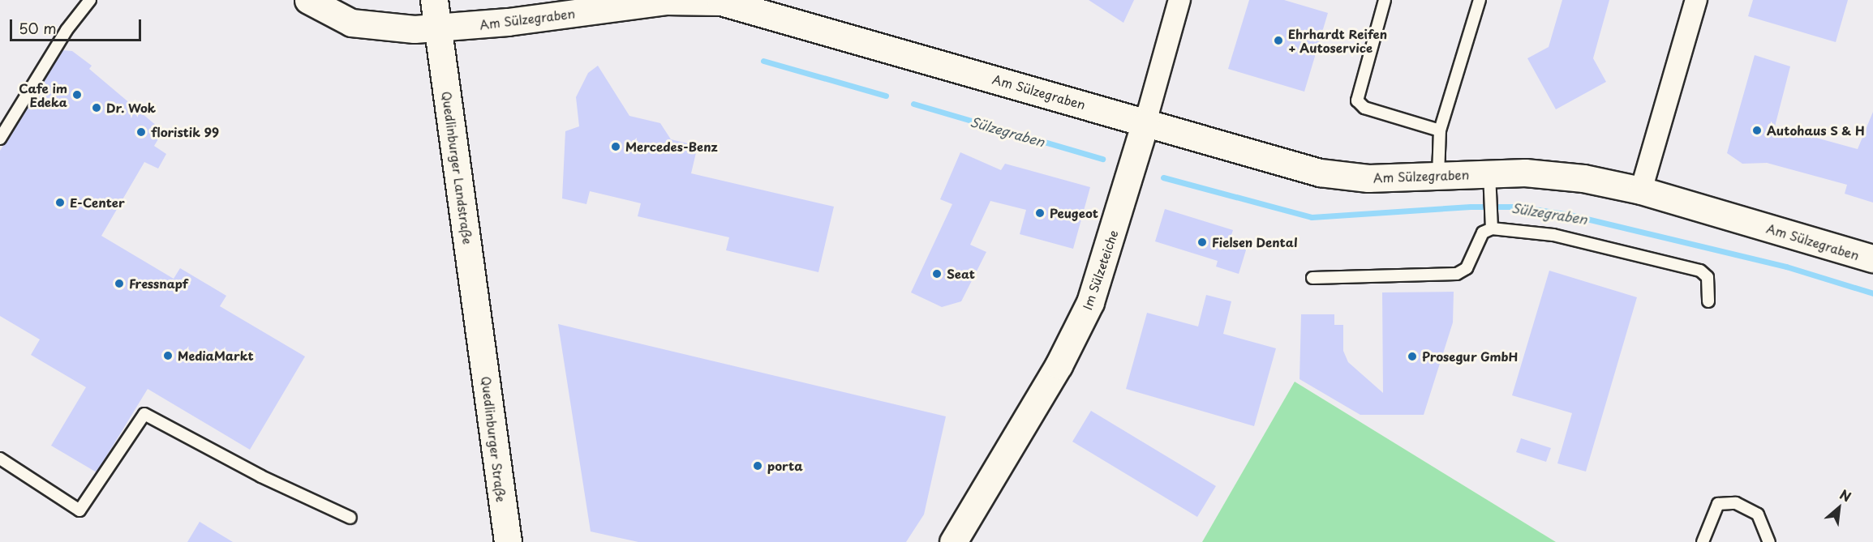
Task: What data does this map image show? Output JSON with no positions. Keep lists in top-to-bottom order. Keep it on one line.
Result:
{"streets":{"street":["Am Sülzegraben","Quedlinburger Landstraße","Im Sülzeteiche","Quedlinburger Straße"]},"crossings":[["Am Sülzegraben","Quedlinburger Landstraße"],["Am Sülzegraben","Im Sülzeteiche"],["Quedlinburger Landstraße","Quedlinburger Straße"]],"water":["Sülzegraben"],"places":["Ehrhardt Reifen + Autoservice","Cafe im Edeka","Dr. Wok","Autohaus S & H","floristik 99","Mercedes-Benz","E-Center","Peugeot","Fielsen Dental","Seat","Fressnapf","MediaMarkt","Prosegur GmbH","porta"],"scale_bar":"50 m","north":"top right"}
